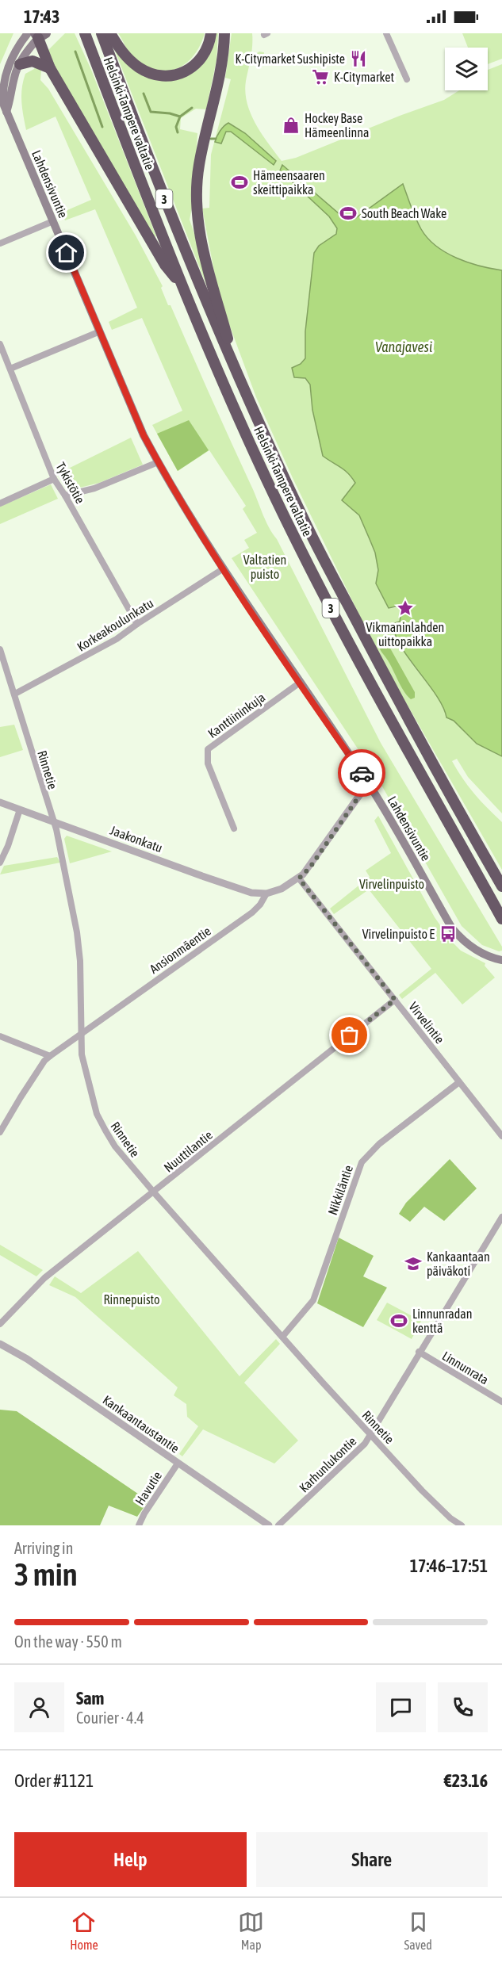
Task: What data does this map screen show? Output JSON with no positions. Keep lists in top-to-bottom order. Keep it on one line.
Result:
{"streets":{"highway":["Helsinki-Tampere valtatie","3"],"main road":["Lahdensivuntie"],"street":["Tykistötie","Korkeakoulunkatu","Kanttiininkuja","Rinnetie","Jaakonkatu","Ansionmäentie","Virvelintie","Nuuttilantie","Nikkiläntie","Linnunrata","Kankaantaustantie","Karhunlukontie","Havutie"]},"crossings":[["Lahdensivuntie","Korkeakoulunkatu"],["Lahdensivuntie","Kanttiininkuja"],["Tykistötie","Korkeakoulunkatu"],["Korkeakoulunkatu","Rinnetie"],["Rinnetie","Jaakonkatu"],["Rinnetie","Ansionmäentie"],["Rinnetie","Nuuttilantie"],["Rinnetie","Nikkiläntie"],["Rinnetie","Karhunlukontie"],["Jaakonkatu","Ansionmäentie"],["Virvelintie","Nuuttilantie"],["Virvelintie","Nikkiläntie"],["Linnunrata","Karhunlukontie"],["Kankaantaustantie","Havutie"]],"water":["Vanajavesi"],"parks":["Valtatien puisto","Virvelinpuisto","Rinnepuisto"],"places":{"restaurant":["K-Citymarket Sushipiste"],"supermarket":["K-Citymarket"],"shop":["Hockey Base Hämeenlinna"],"sports":["Hämeensaaren skeittipaikka","South Beach Wake","Linnunradan kenttä"],"place":["Vikmaninlahden uittopaikka"],"bus stop":["Virvelinpuisto E"],"school or university":["Kankaantaan päiväkoti"]},"page":{"status":"17:43","heading":["3 min","Arriving in","17:46–17:51"],"panel":["Sam","Courier · 4.4","Order #1121","€23.16"],"bar":"On the way · 550 m","buttons":["Help","Share"],"tabs":["Home","Map","Saved"]}}
